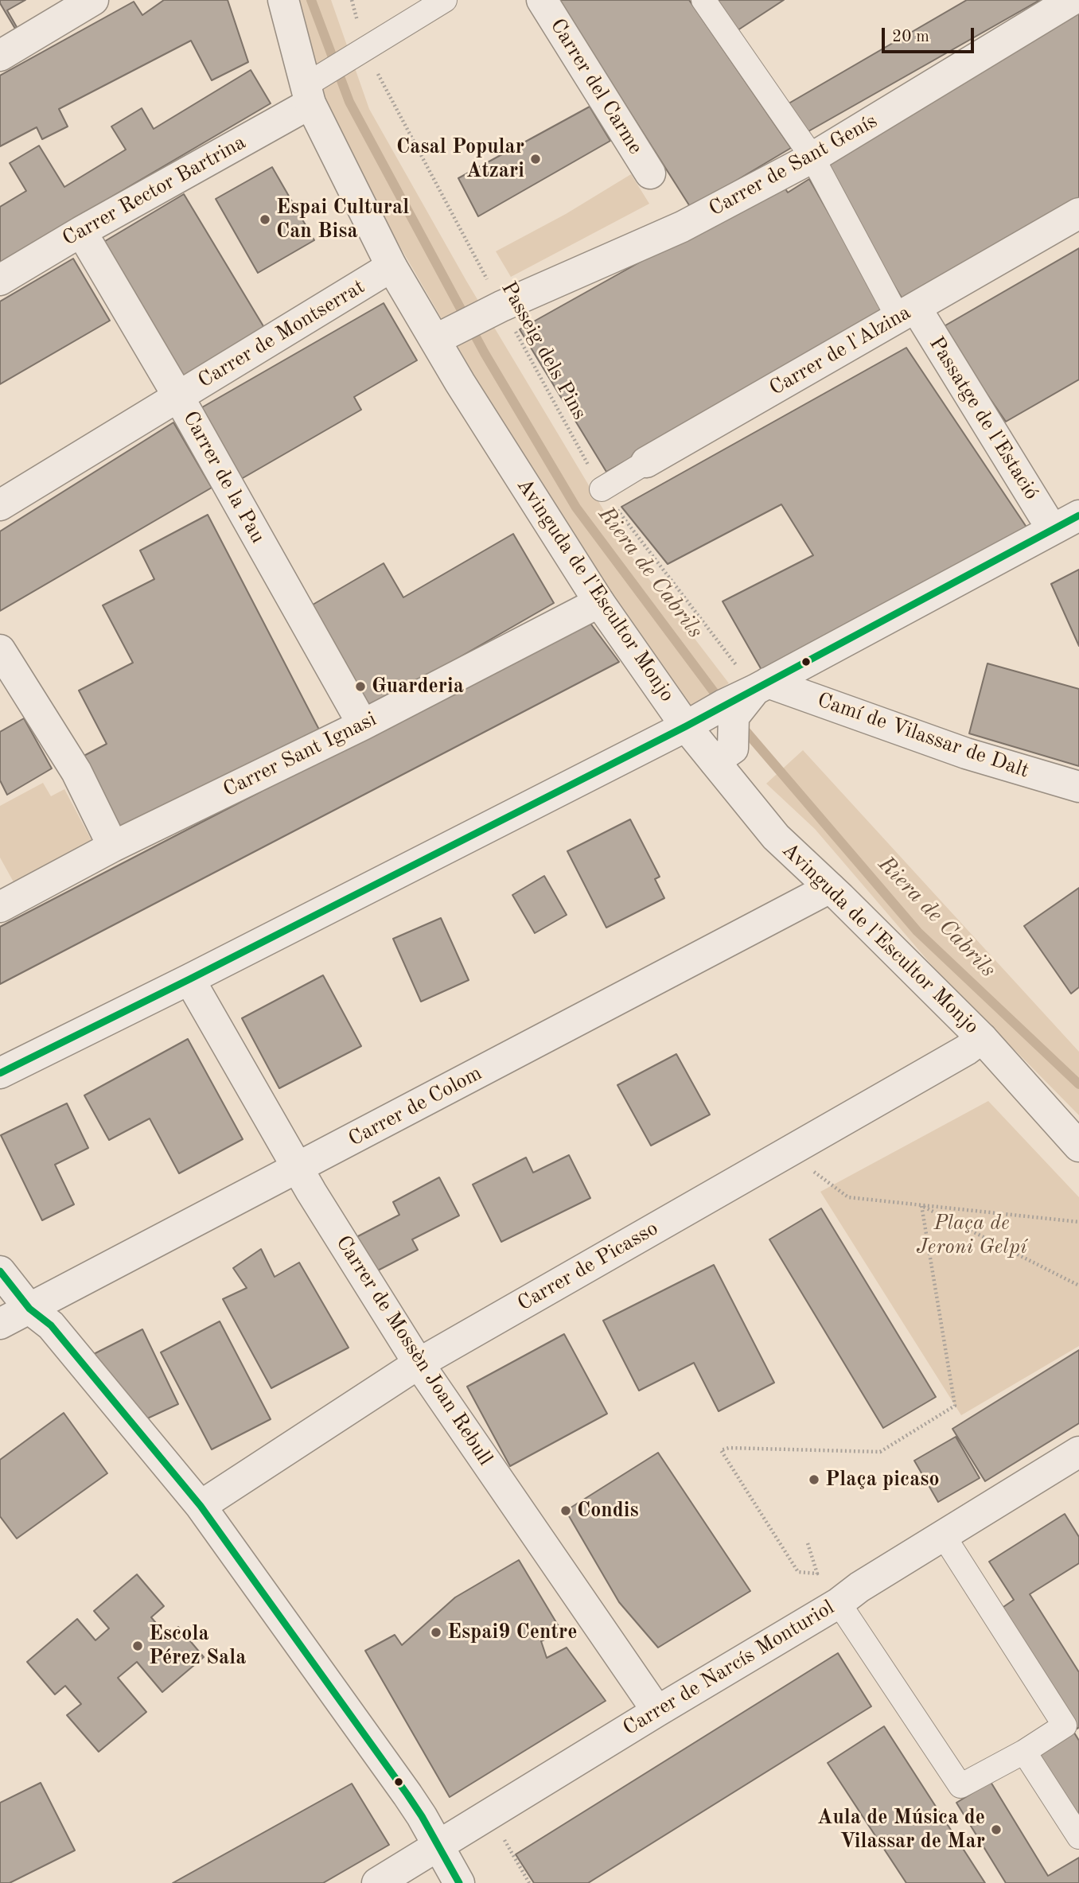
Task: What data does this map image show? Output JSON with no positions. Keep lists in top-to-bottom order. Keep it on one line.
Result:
{"streets":{"street":["Carrer del Carme","Carrer de Sant Genís","Carrer Rector Bartrina","Carrer de Montserrat","Carrer de l'Alzina","Passatge de l'Estació","Carrer de la Pau","Avinguda de l'Escultor Monjo","Camí de Vilassar de Dalt","Carrer Sant Ignasi","Carrer de Colom","Carrer de Picasso","Carrer de Mossèn Joan Rebull","Carrer de Narcís Monturiol"],"path":["Passeig dels Pins"]},"crossings":[["Carrer de Sant Genís","Passeig dels Pins"],["Carrer de Sant Genís","Passatge de l'Estació"],["Carrer de Sant Genís","Avinguda de l'Escultor Monjo"],["Carrer Rector Bartrina","Carrer de la Pau"],["Carrer Rector Bartrina","Avinguda de l'Escultor Monjo"],["Carrer de Montserrat","Carrer de la Pau"],["Carrer de Montserrat","Avinguda de l'Escultor Monjo"],["Passeig dels Pins","Carrer de l'Alzina"],["Passeig dels Pins","Camí de Vilassar de Dalt"],["Carrer de l'Alzina","Passatge de l'Estació"],["Carrer de la Pau","Carrer Sant Ignasi"],["Avinguda de l'Escultor Monjo","Carrer Sant Ignasi"],["Avinguda de l'Escultor Monjo","Carrer de Colom"],["Avinguda de l'Escultor Monjo","Carrer de Picasso"],["Carrer de Colom","Carrer de Mossèn Joan Rebull"],["Carrer de Picasso","Carrer de Mossèn Joan Rebull"],["Carrer de Mossèn Joan Rebull","Carrer de Narcís Monturiol"]],"water":["Riera de Cabrils"],"parks":["Plaça de Jeroni Gelpí"],"places":["Casal Popular Atzari","Espai Cultural Can Bisa","Guarderia","Plaça picaso","Condis","Espai9 Centre","Escola Pérez Sala","Aula de Música de Vilassar de Mar"],"scale_bar":"20 m"}
